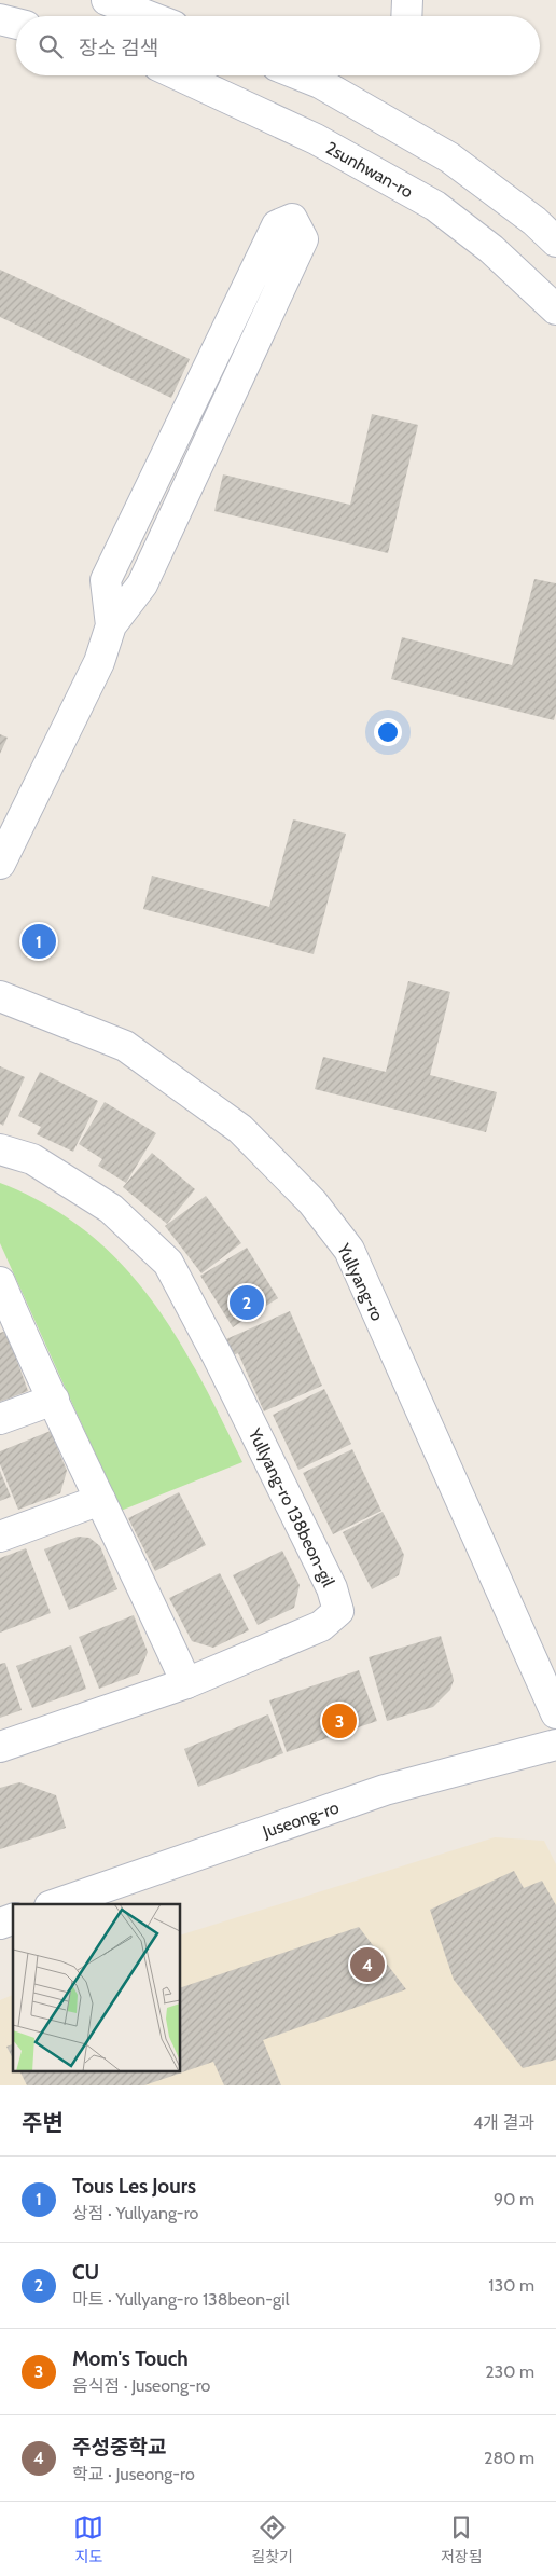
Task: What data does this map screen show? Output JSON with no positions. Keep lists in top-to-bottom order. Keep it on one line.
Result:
{"streets":{"street":["2sunhwan-ro","Yullyang-ro","Yullyang-ro 138beon-gil","Juseong-ro"]},"page":{"search":"장소 검색","pins":["1","2","3","4"],"heading":["주변","4개 결과"],"list":[{"mark":"1","name":"Tous Les Jours","note":"상점 · Yullyang-ro","value":"90 m"},{"mark":"2","name":"CU","note":"마트 · Yullyang-ro 138beon-gil","value":"130 m"},{"mark":"3","name":"Mom's Touch","note":"음식점 · Juseong-ro","value":"230 m"},{"mark":"4","name":"주성중학교","note":"학교 · Juseong-ro","value":"280 m"}],"nav":["지도","길찾기","저장됨"]}}
